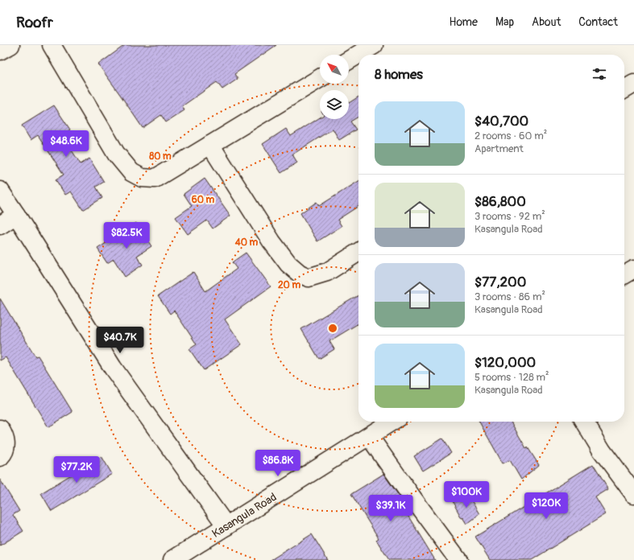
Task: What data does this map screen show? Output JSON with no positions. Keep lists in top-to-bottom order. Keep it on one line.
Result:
{"streets":{"street":["Kasangula Road"]},"north":"top left","page":{"header":"Roofr","nav":["Home","Map","About","Contact"],"heading":"8 homes","list":[{"name":"$40,700","note":"2 rooms · 60 m² · Apartment"},{"name":"$86,800","note":"3 rooms · 92 m² · Kasangula Road"},{"name":"$77,200","note":"3 rooms · 86 m² · Kasangula Road"},{"name":"$120,000","note":"5 rooms · 128 m² · Kasangula Road"}],"price":["$48.6K","$82.5K","$40.7K","$86.8K","$77.2K","$100K","$120K","$39.1K"]},"rings":["80 m","60 m","40 m","20 m"]}
